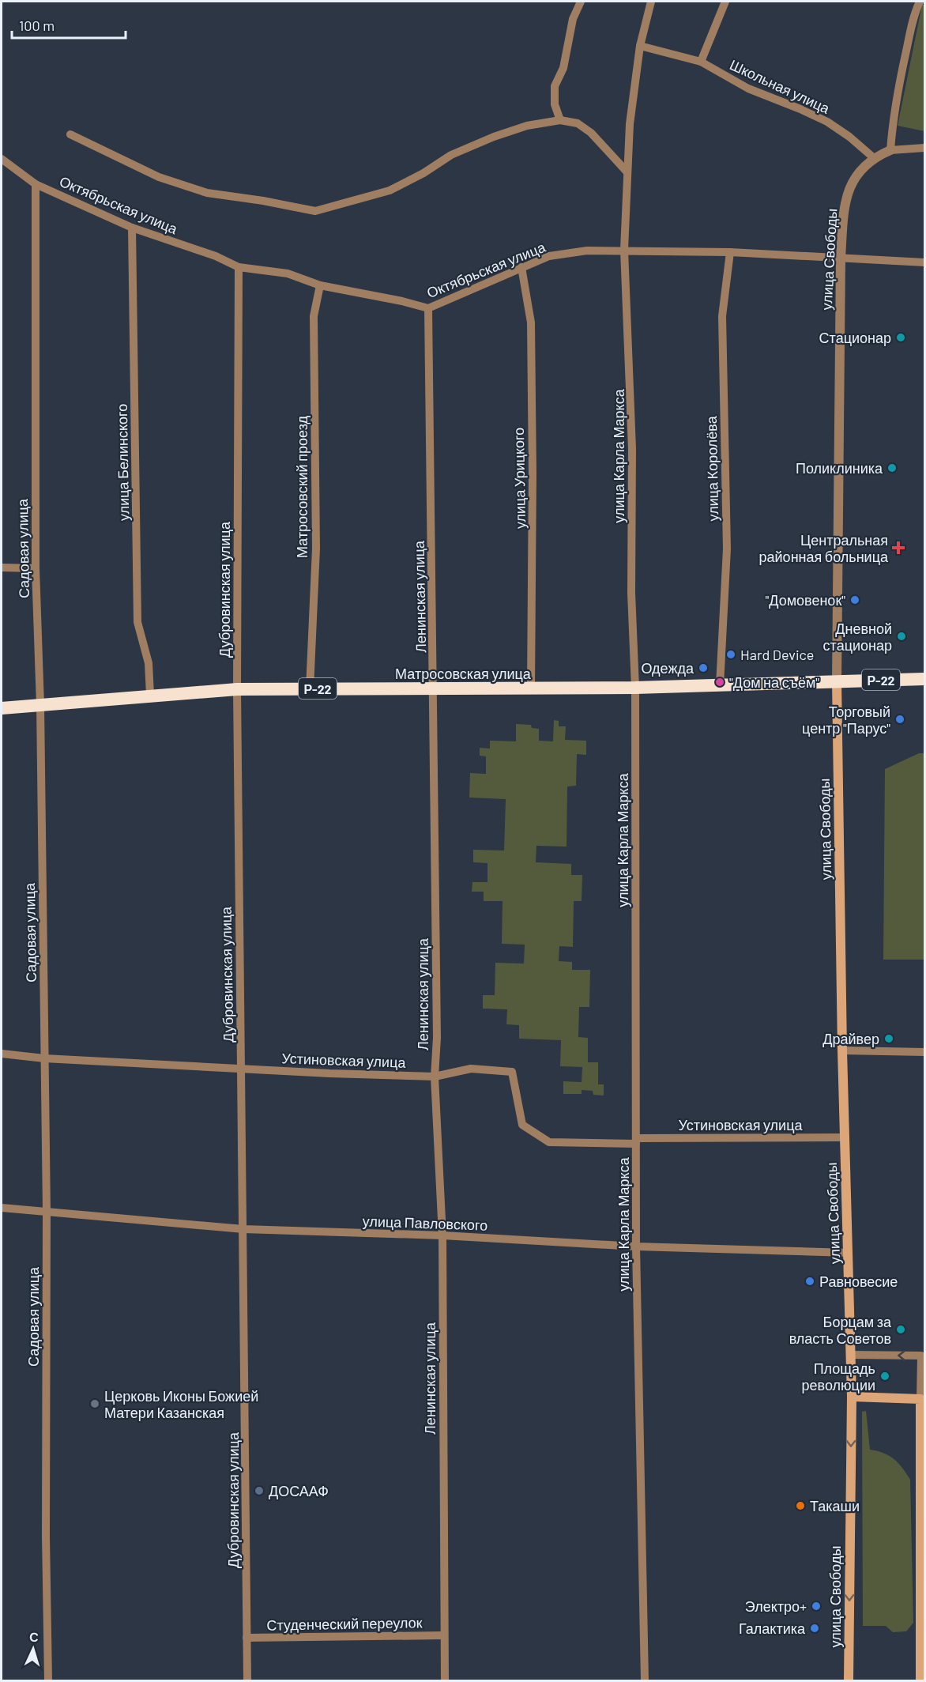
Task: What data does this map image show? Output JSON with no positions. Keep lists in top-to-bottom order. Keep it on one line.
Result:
{"streets":{"highway":["Матросовская улица","Р-22"],"main road":["улица Свободы"],"street":["Школьная улица","Октябрьская улица","улица Карла Маркса","улица Белинского","улица Королёва","улица Урицкого","Матросовский проезд","Садовая улица","Дубровинская улица","Ленинская улица","Устиновская улица","улица Павловского","Студенческий переулок"]},"crossings":[["Школьная улица","улица Свободы"],["Школьная улица","улица Карла Маркса"],["Октябрьская улица","улица Свободы"],["Октябрьская улица","улица Карла Маркса"],["Октябрьская улица","улица Белинского"],["Октябрьская улица","улица Королёва"],["Октябрьская улица","улица Урицкого"],["Октябрьская улица","Матросовский проезд"],["Октябрьская улица","Садовая улица"],["Октябрьская улица","Дубровинская улица"],["Октябрьская улица","Ленинская улица"],["улица Свободы","Матросовская улица"],["улица Свободы","Устиновская улица"],["улица Свободы","улица Павловского"],["улица Карла Маркса","Матросовская улица"],["улица Карла Маркса","Устиновская улица"],["улица Карла Маркса","улица Павловского"],["улица Белинского","Матросовская улица"],["улица Королёва","Матросовская улица"],["улица Урицкого","Матросовская улица"],["Матросовский проезд","Матросовская улица"],["Садовая улица","Матросовская улица"],["Садовая улица","Устиновская улица"],["Садовая улица","улица Павловского"],["Дубровинская улица","Матросовская улица"],["Дубровинская улица","Устиновская улица"],["Дубровинская улица","улица Павловского"],["Дубровинская улица","Студенческий переулок"],["Ленинская улица","Матросовская улица"],["Ленинская улица","Устиновская улица"],["Ленинская улица","улица Павловского"],["Ленинская улица","Студенческий переулок"]],"places":{"other":["Стационар","Поликлиника","\"Домовенок\"","Дневной стационар","Hard Device","Одежда","\"Дом на съём\"","Торговый центр \"Парус\"","Драйвер","Равновесие","Борцам за власть Советов","Площадь революции","Церковь Иконы Божией Матери Казанская","ДОСААФ","Такаши","Электро+","Галактика"],"health":["Центральная районная больница"]},"scale_bar":"100 m","north":"top"}
